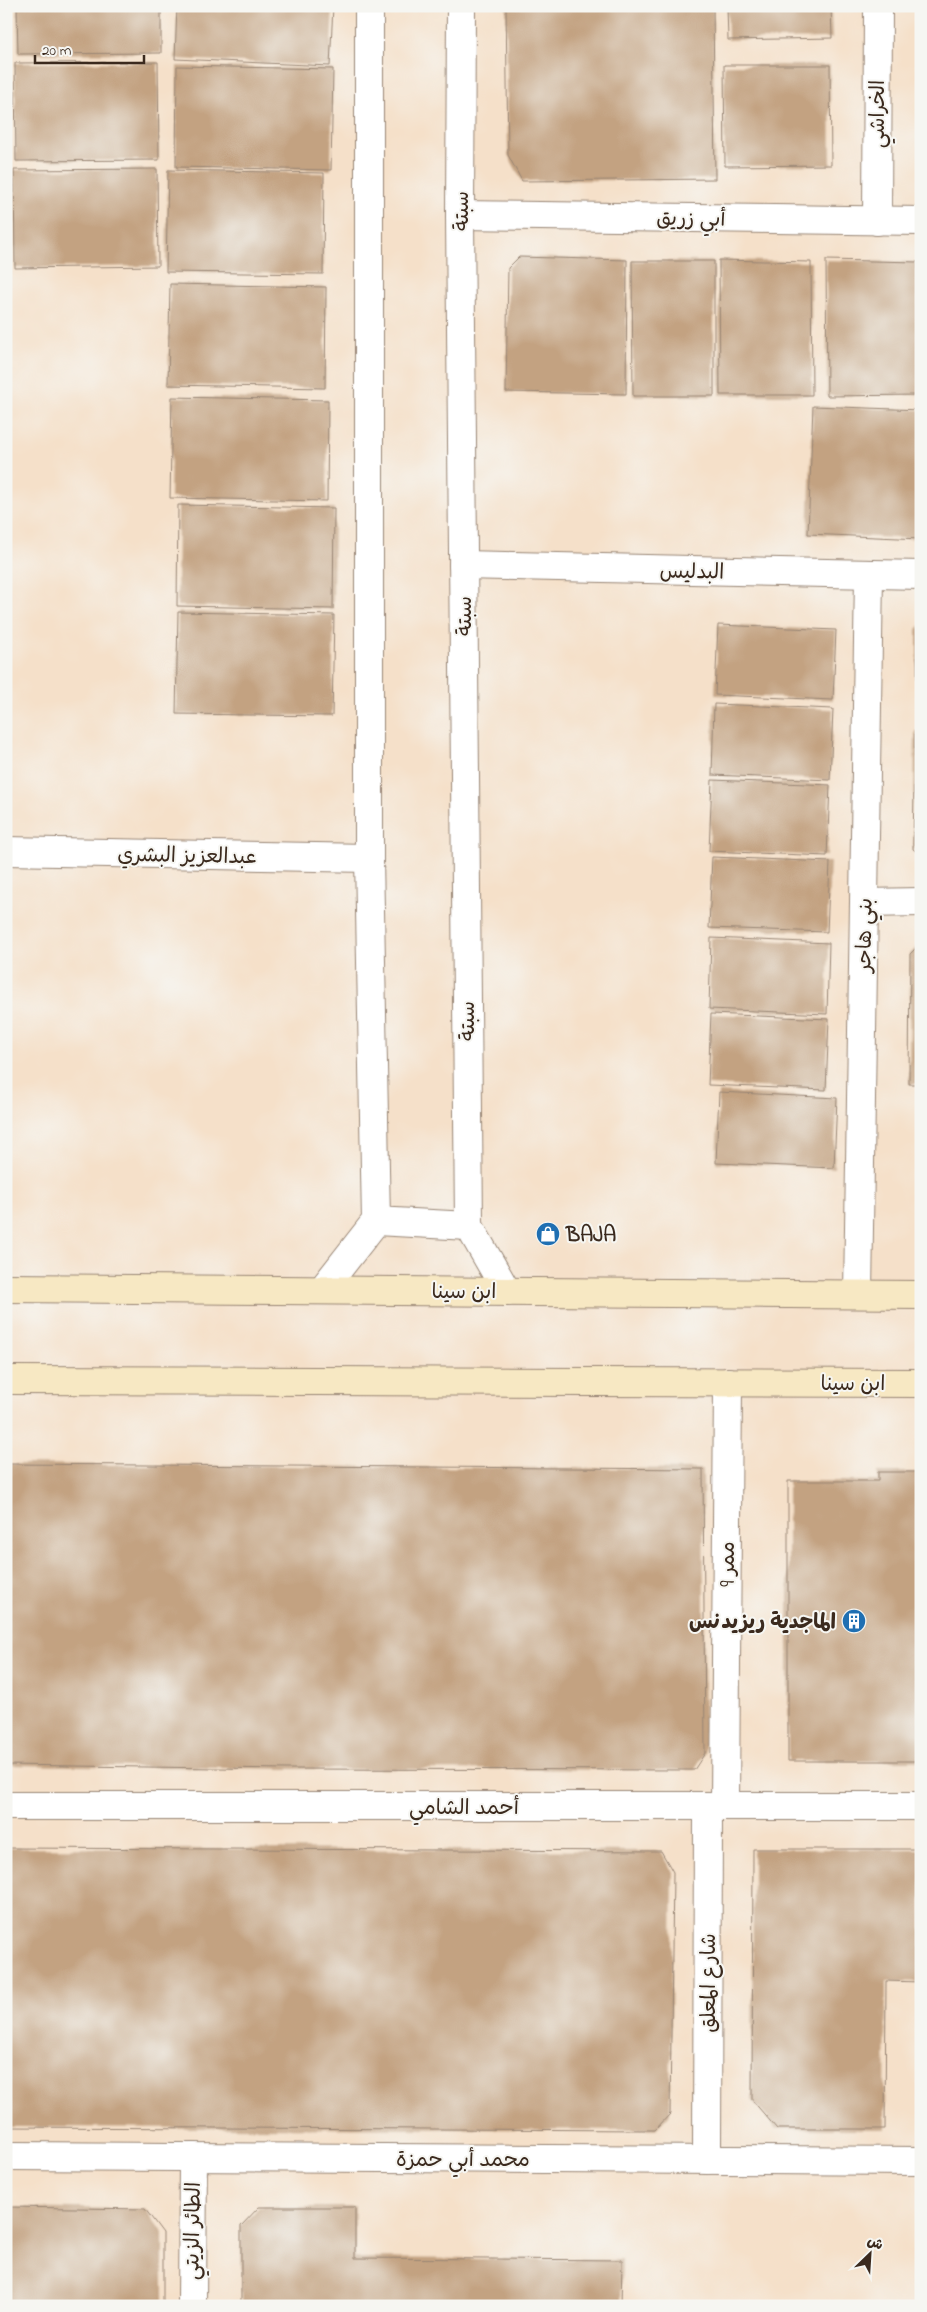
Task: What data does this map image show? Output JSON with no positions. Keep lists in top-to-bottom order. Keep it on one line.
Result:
{"streets":{"street":["الخراشي","سبتة","أبي زريق","البدليس","عبدالعزيز البشري","بني هاجر","ابن سينا","ممر 9","أحمد الشامي","شارع المعلق","محمد أبي حمزة","الطائر الزيتي"]},"crossings":[["الخراشي","أبي زريق"],["سبتة","أبي زريق"],["سبتة","البدليس"],["البدليس","بني هاجر"],["بني هاجر","ابن سينا"],["ابن سينا","ممر 9"],["ممر 9","أحمد الشامي"],["ممر 9","شارع المعلق"],["أحمد الشامي","شارع المعلق"],["شارع المعلق","محمد أبي حمزة"],["محمد أبي حمزة","الطائر الزيتي"]],"places":{"shop":["BAJA"],"building":["الماجدية ريزيدنس"]},"scale_bar":"20 m","north":"top right"}
